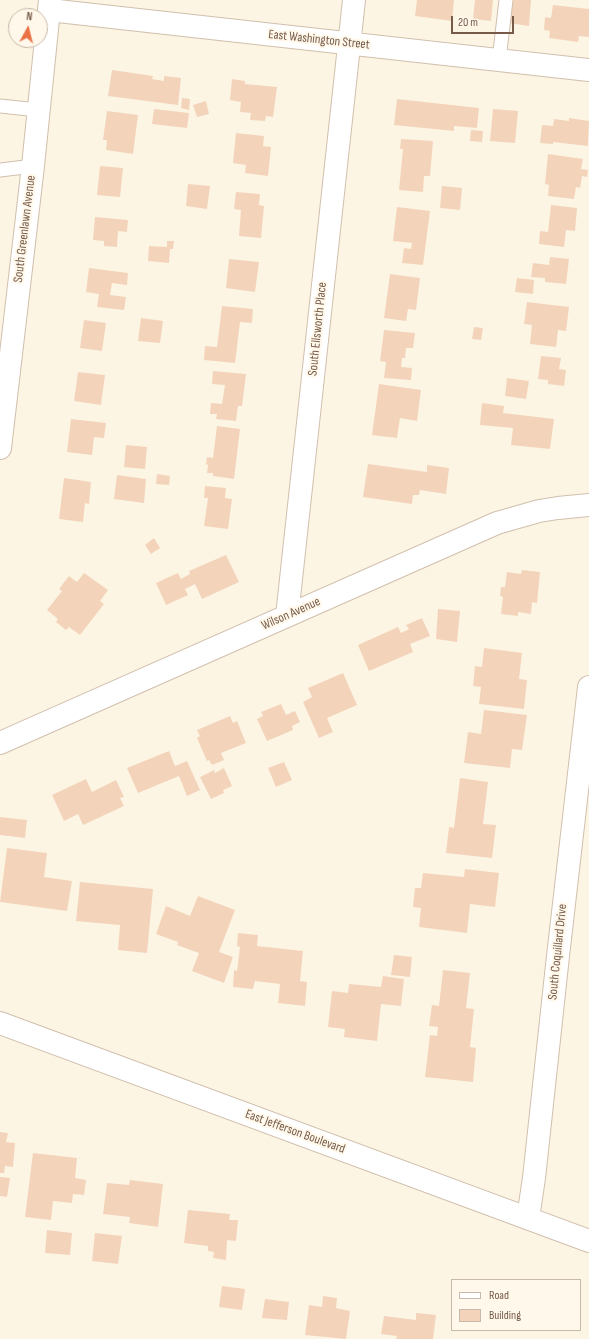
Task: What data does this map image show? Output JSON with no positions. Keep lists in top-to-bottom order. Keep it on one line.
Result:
{"streets":{"street":["East Washington Street","South Greenlawn Avenue","South Ellsworth Place","Wilson Avenue","South Coquillard Drive","East Jefferson Boulevard"]},"crossings":[["East Washington Street","South Greenlawn Avenue"],["East Washington Street","South Ellsworth Place"],["South Ellsworth Place","Wilson Avenue"],["South Coquillard Drive","East Jefferson Boulevard"]],"legend":["Road","Building"],"scale_bar":"20 m","north":"top"}
